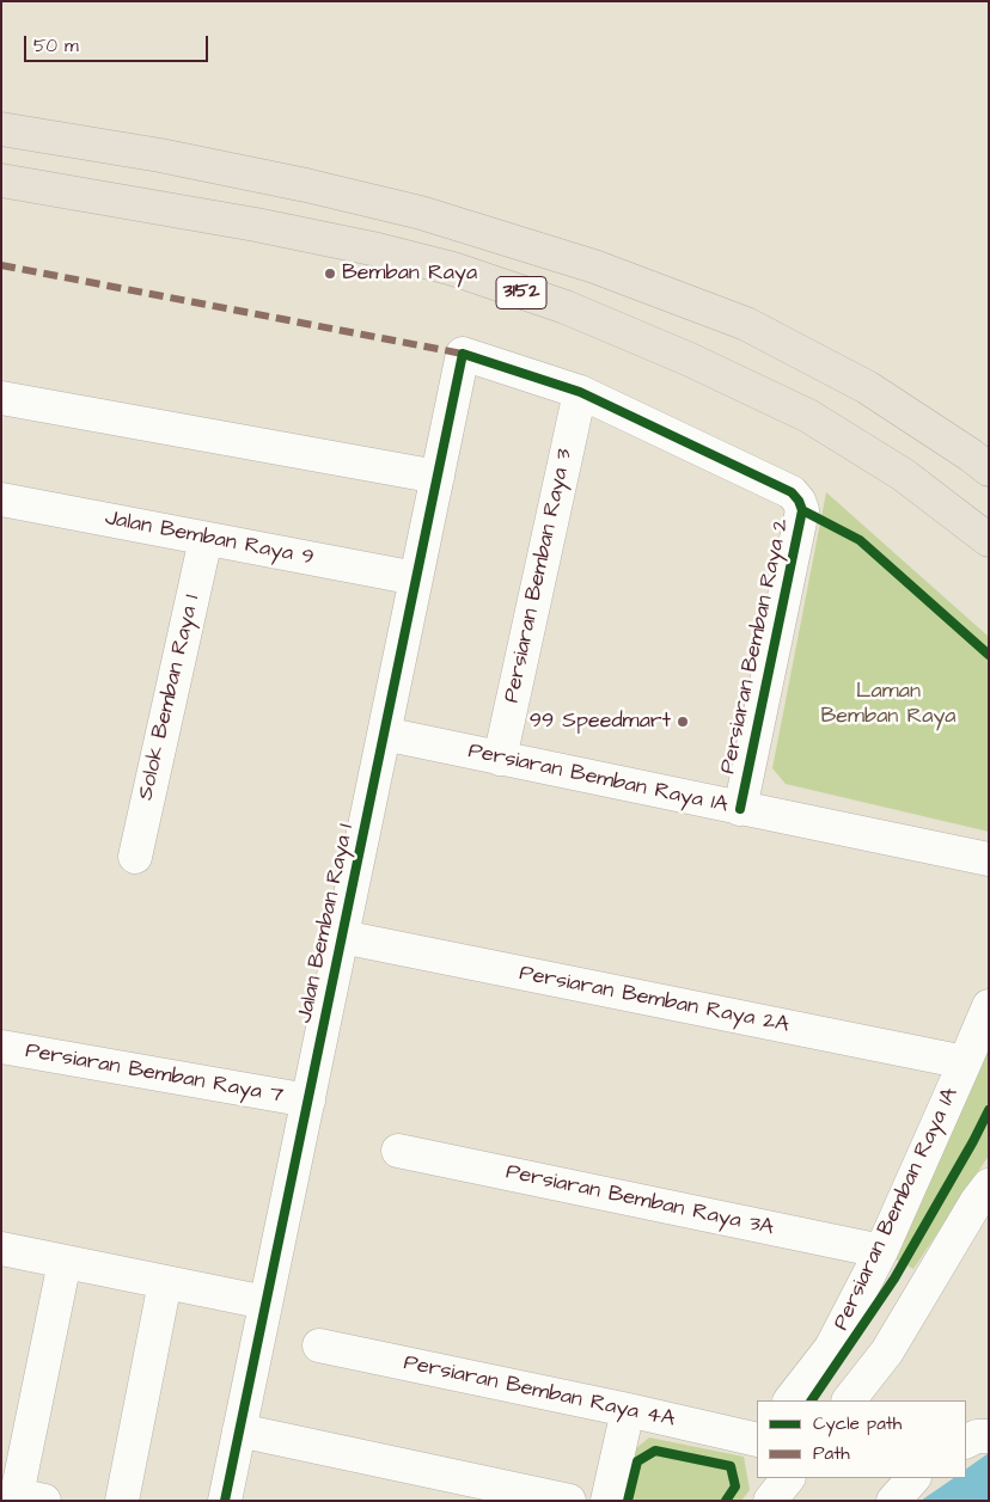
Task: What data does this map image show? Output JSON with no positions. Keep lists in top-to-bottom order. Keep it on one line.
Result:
{"streets":{"main road":["3152"],"street":["Jalan Bemban Raya 9","Persiaran Bemban Raya 3","Persiaran Bemban Raya 2","Solok Bemban Raya 1","Persiaran Bemban Raya 1A","Jalan Bemban Raya 1","Persiaran Bemban Raya 2A","Persiaran Bemban Raya 7","Persiaran Bemban Raya 3A","Persiaran Bemban Raya 4A"]},"crossings":[["Jalan Bemban Raya 9","Solok Bemban Raya 1"],["Jalan Bemban Raya 9","Jalan Bemban Raya 1"],["Persiaran Bemban Raya 3","Persiaran Bemban Raya 2"],["Persiaran Bemban Raya 3","Persiaran Bemban Raya 1A"],["Persiaran Bemban Raya 2","Persiaran Bemban Raya 1A"],["Persiaran Bemban Raya 2","Jalan Bemban Raya 1"],["Persiaran Bemban Raya 1A","Jalan Bemban Raya 1"],["Persiaran Bemban Raya 1A","Persiaran Bemban Raya 2A"],["Persiaran Bemban Raya 1A","Persiaran Bemban Raya 3A"],["Jalan Bemban Raya 1","Persiaran Bemban Raya 2A"],["Jalan Bemban Raya 1","Persiaran Bemban Raya 7"]],"parks":["Laman Bemban Raya"],"places":["Bemban Raya","99 Speedmart"],"legend":["Cycle path","Path"],"scale_bar":"50 m"}
